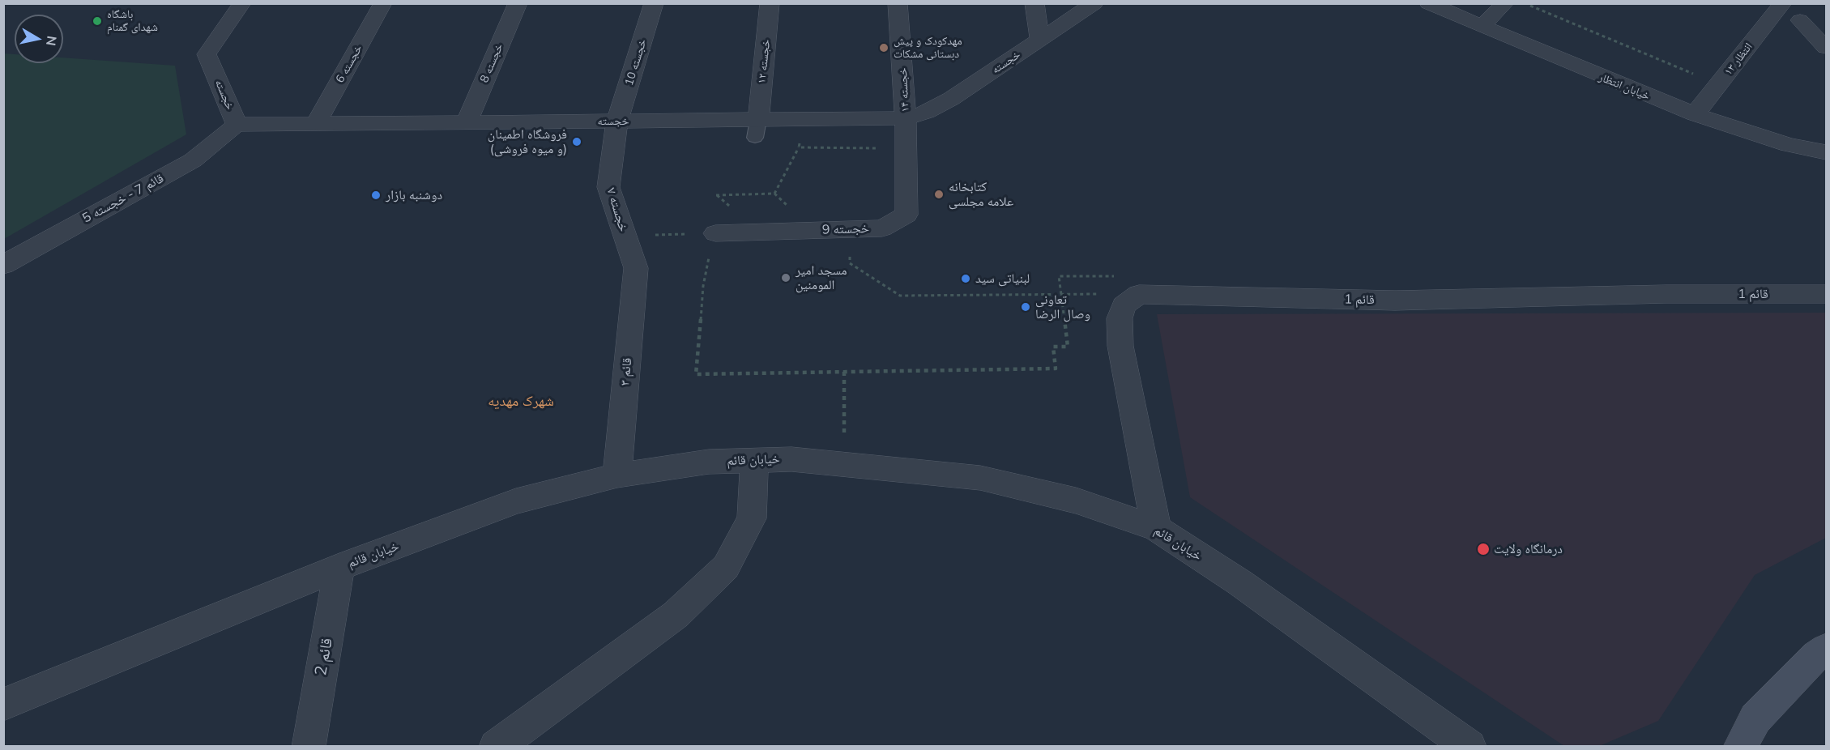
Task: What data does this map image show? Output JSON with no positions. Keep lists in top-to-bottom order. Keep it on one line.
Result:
{"streets":{"street":["انتظار ۱۳","خجسته ۱۲","خجسته 10","خجسته","خجسته 8","خجسته 6","خیابان انتظار","خجسته ۱۴","قائم 7 - خجسته 5","خجسته ۷","خجسته 9","قائم 1","قائم ۳","خیابان قائم","قائم 2"]},"crossings":[["انتظار ۱۳","خیابان انتظار"],["خجسته ۱۲","خجسته"],["خجسته 10","خجسته"],["خجسته 10","خجسته ۷"],["خجسته","خجسته 8"],["خجسته","خجسته 6"],["خجسته","خجسته ۱۴"],["خجسته","قائم 7 - خجسته 5"],["خجسته","خجسته ۷"],["خجسته","خجسته 9"],["خجسته ۱۴","خجسته 9"],["خجسته ۷","قائم ۳"],["قائم ۳","خیابان قائم"],["خیابان قائم","قائم 2"]],"districts":["شهرک مهدیه"],"places":["باشگاه شهدای گمنام","مهدکودک و پیش دبستانی مشکات","فروشگاه اطمینان (و میوه فروشی)","کتابخانه علامه مجلسی","دوشنبه بازار","مسجد امیر المومنین","لبنیاتی سید","تعاونی وصال الرضا","درمانگاه ولایت"],"north":"right"}
